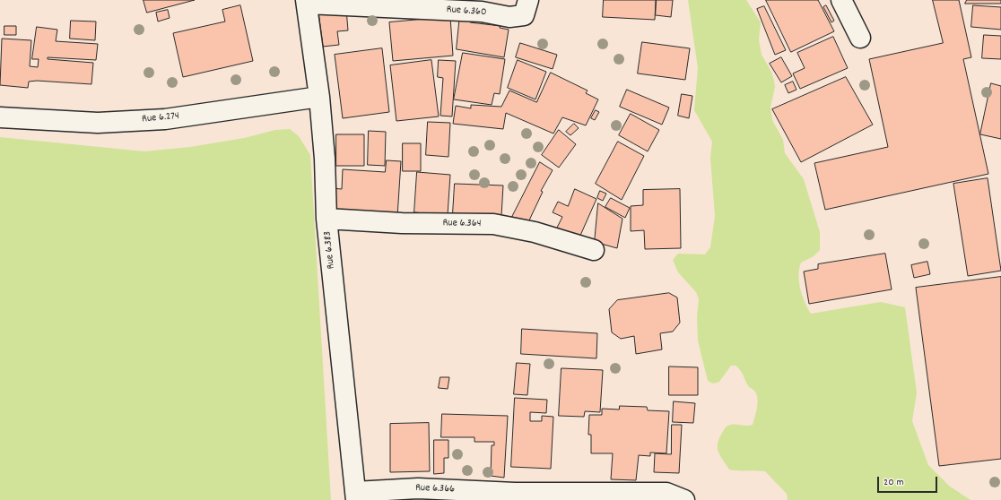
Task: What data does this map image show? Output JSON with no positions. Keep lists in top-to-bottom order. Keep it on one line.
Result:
{"streets":{"street":["Rue 6.360","Rue 6.274","Rue 6.364","Rue 6.383","Rue 6.366"]},"crossings":[["Rue 6.360","Rue 6.383"],["Rue 6.274","Rue 6.383"],["Rue 6.364","Rue 6.383"],["Rue 6.383","Rue 6.366"]],"scale_bar":"20 m"}
